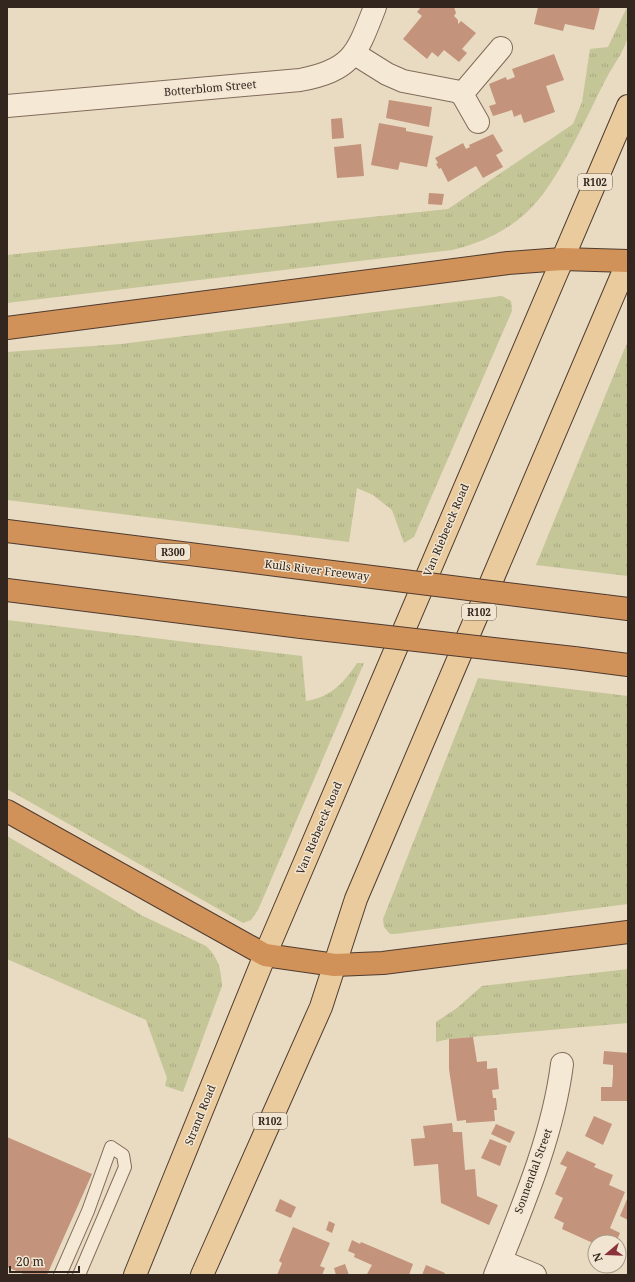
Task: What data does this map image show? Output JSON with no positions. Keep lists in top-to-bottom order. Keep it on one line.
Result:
{"streets":{"highway":["R300","Kuils River Freeway"],"main road":["R102","Van Riebeeck Road","Strand Road"],"street":["Botterblom Street","Sonnendal Street"]},"crossings":[["Van Riebeeck Road","Strand Road"]],"scale_bar":"20 m","north":"left"}
